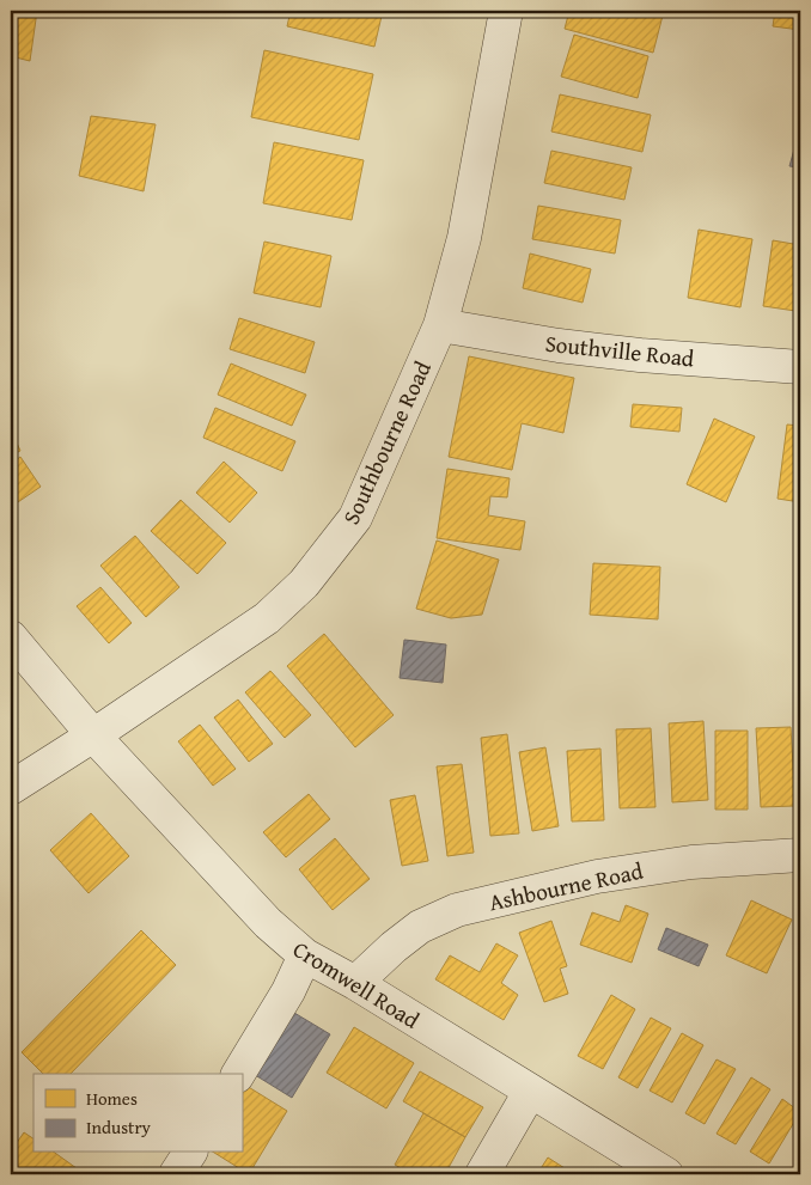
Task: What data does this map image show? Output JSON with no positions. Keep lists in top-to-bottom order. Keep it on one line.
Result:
{"streets":{"street":["Southville Road","Southbourne Road","Ashbourne Road","Cromwell Road"]},"crossings":[["Southville Road","Southbourne Road"],["Southbourne Road","Cromwell Road"],["Ashbourne Road","Cromwell Road"]],"legend":["Homes","Industry"]}
